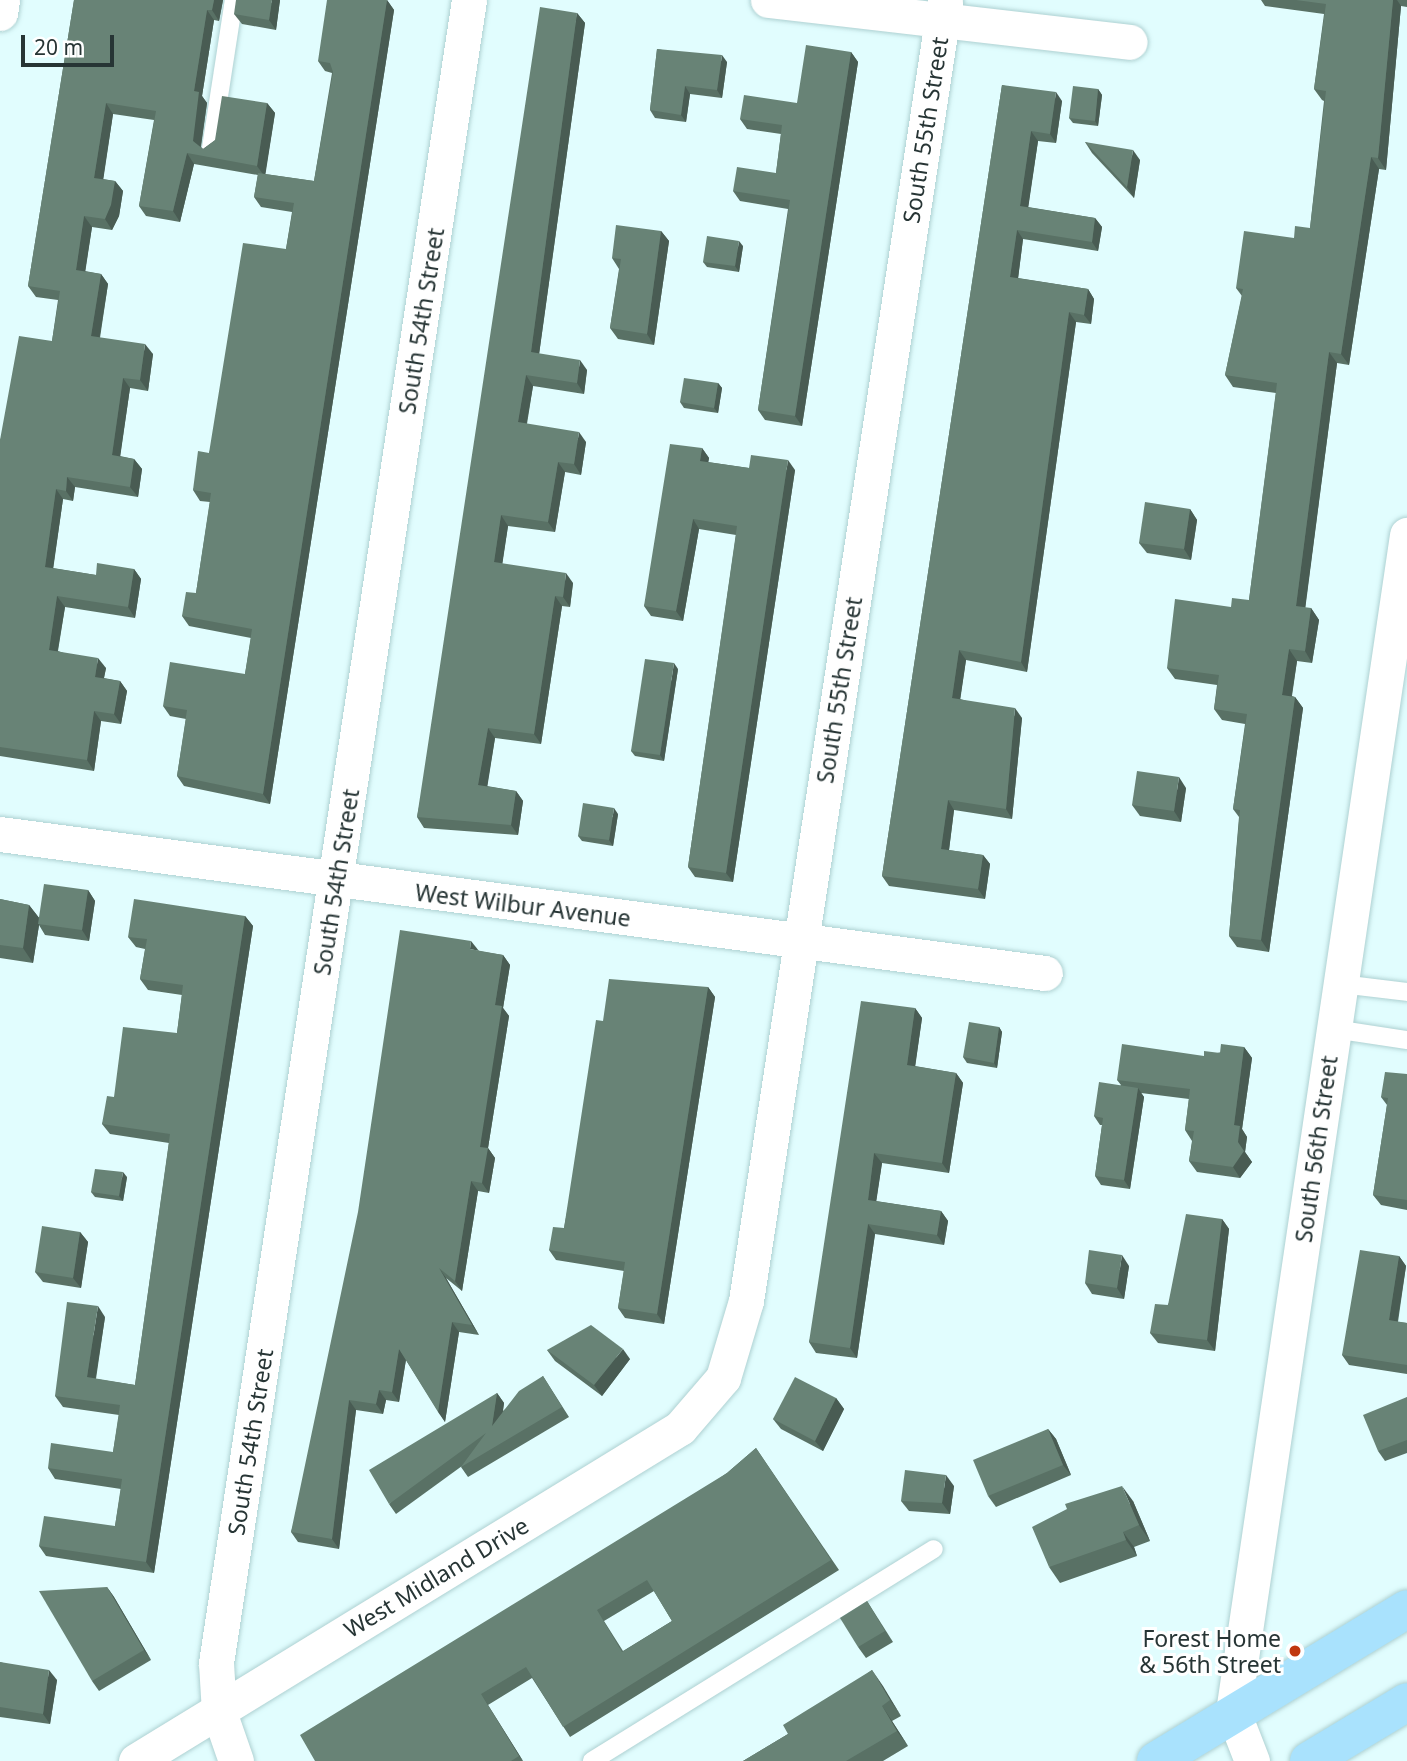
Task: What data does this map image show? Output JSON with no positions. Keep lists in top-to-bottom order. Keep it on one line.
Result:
{"streets":{"street":["South 55th Street","South 54th Street","West Wilbur Avenue","South 56th Street","West Midland Drive"]},"crossings":[["South 55th Street","West Wilbur Avenue"],["South 55th Street","West Midland Drive"],["South 54th Street","West Wilbur Avenue"],["South 54th Street","West Midland Drive"]],"places":["Forest Home & 56th Street"],"scale_bar":"20 m"}
